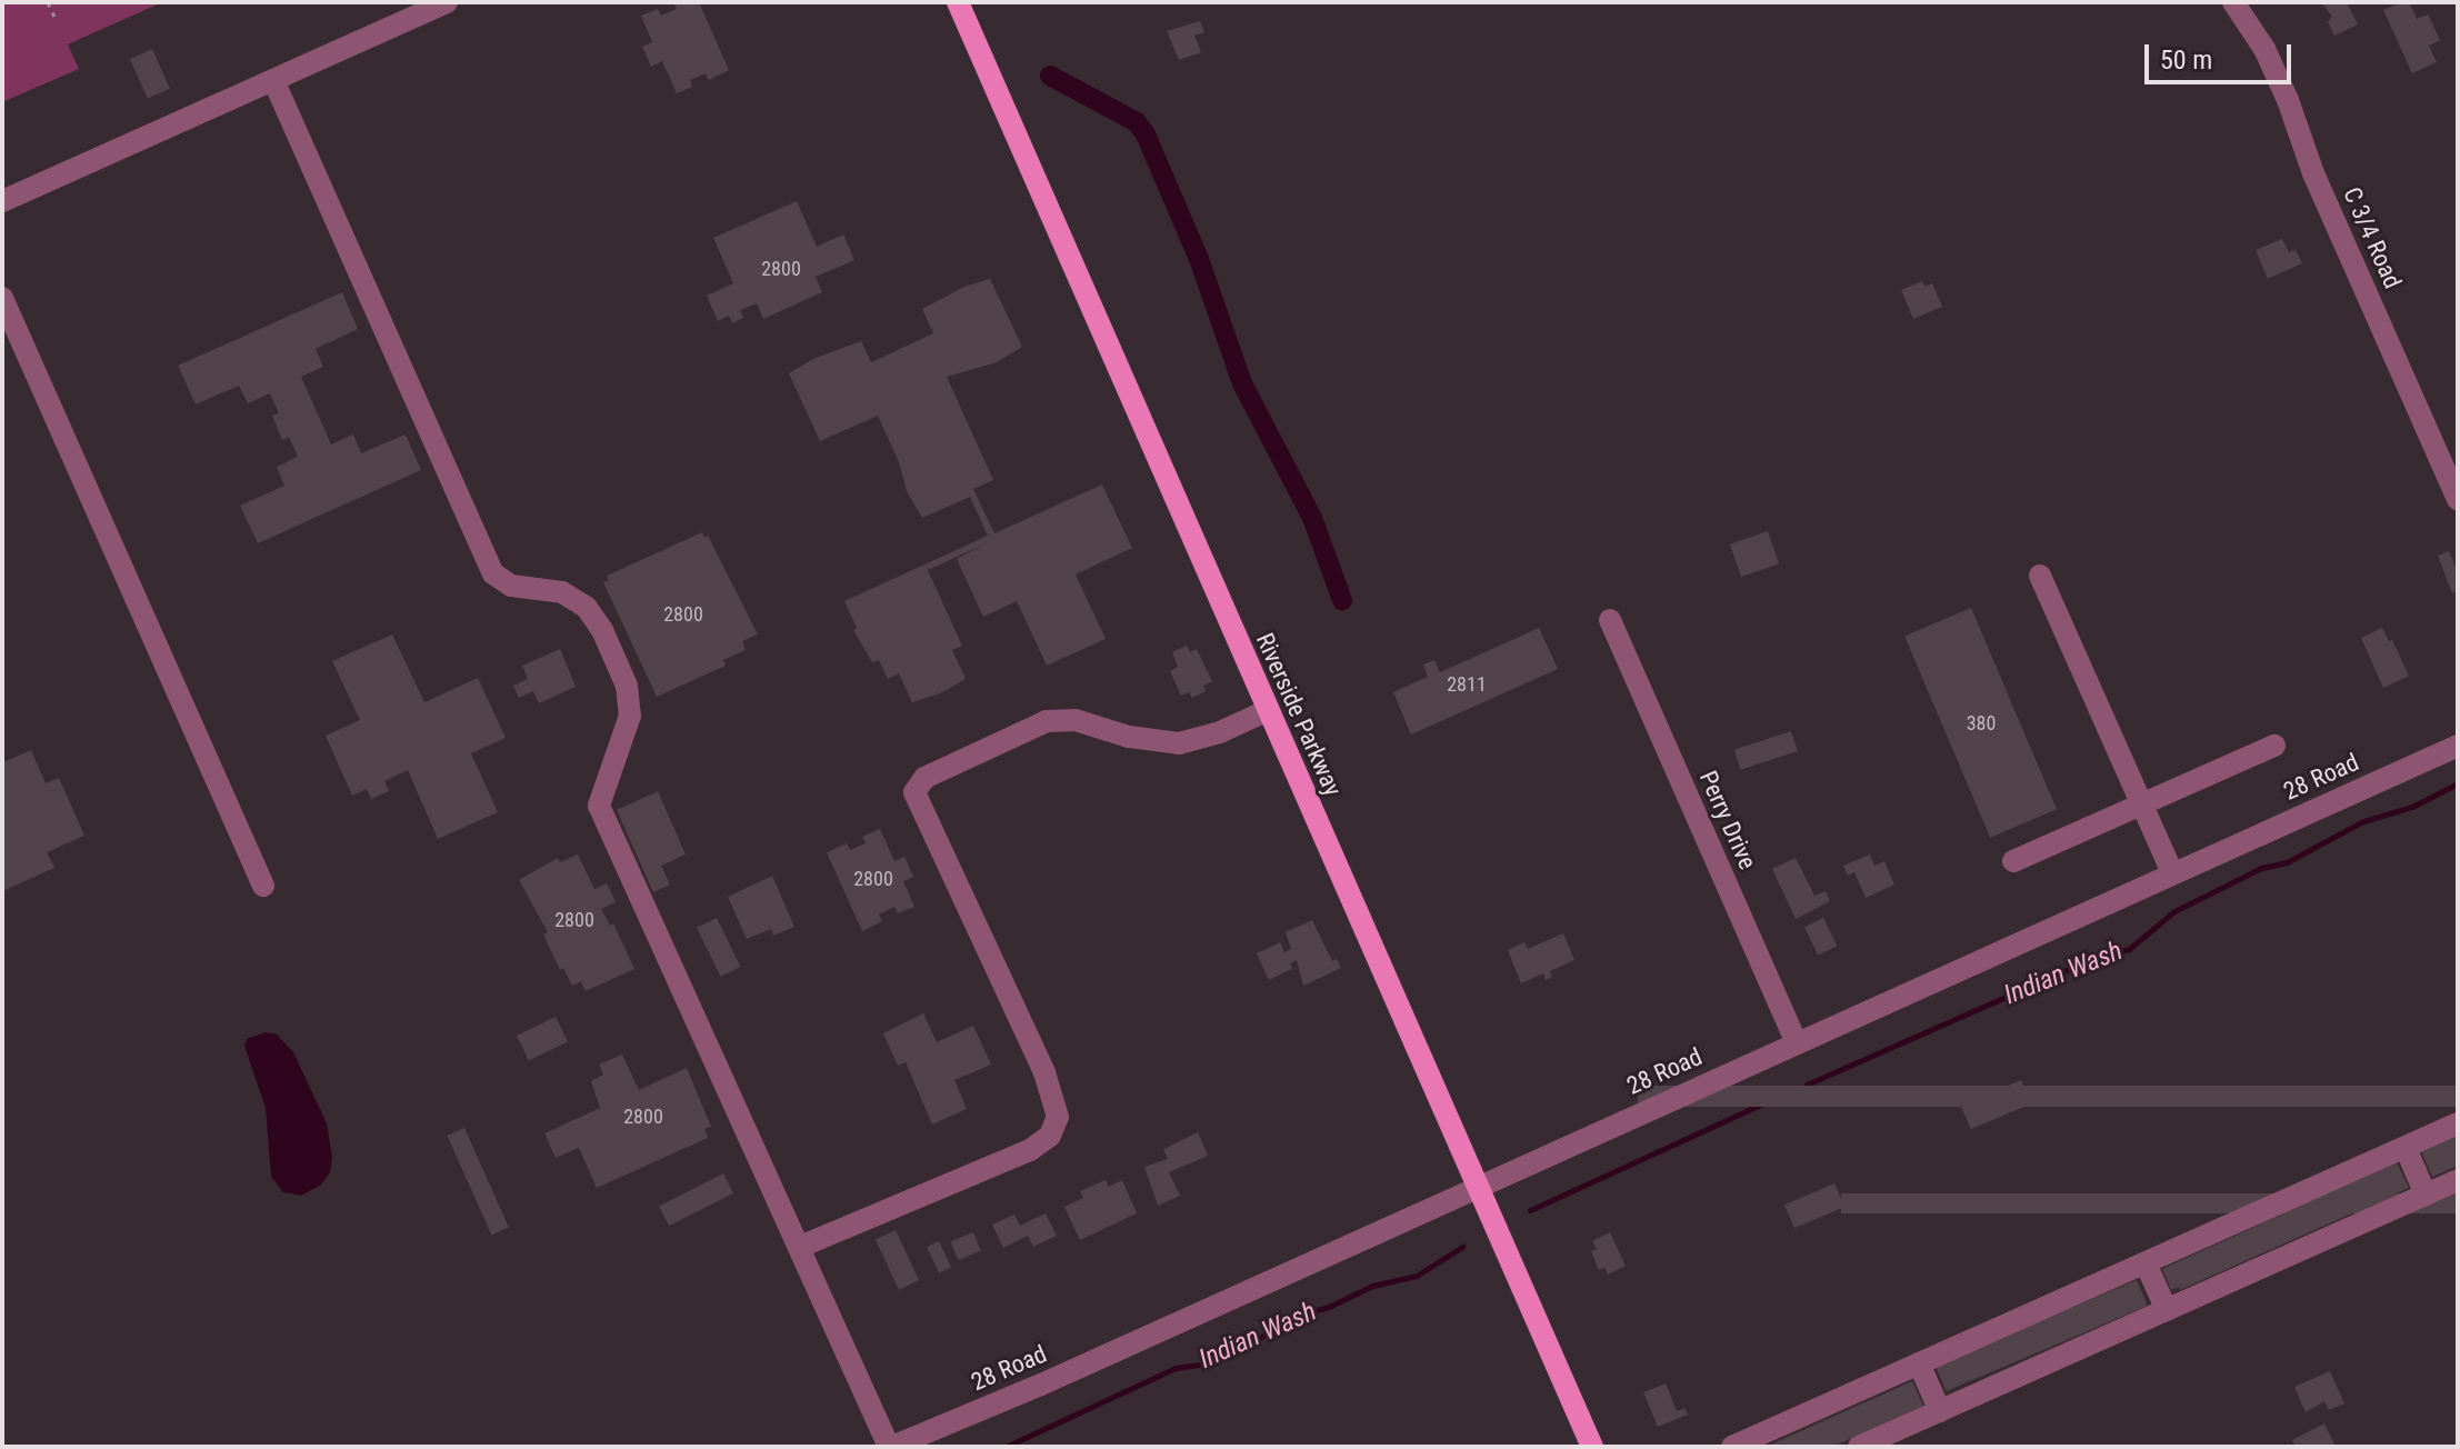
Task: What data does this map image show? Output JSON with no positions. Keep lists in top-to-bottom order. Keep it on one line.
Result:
{"streets":{"main road":["Riverside Parkway"],"street":["C 3/4 Road","28 Road","Perry Drive"]},"crossings":[["Riverside Parkway","28 Road"],["28 Road","Perry Drive"]],"water":["Indian Wash"],"house_numbers":["2800","2800","2811","380","2800","2800","2800"],"scale_bar":"50 m"}
